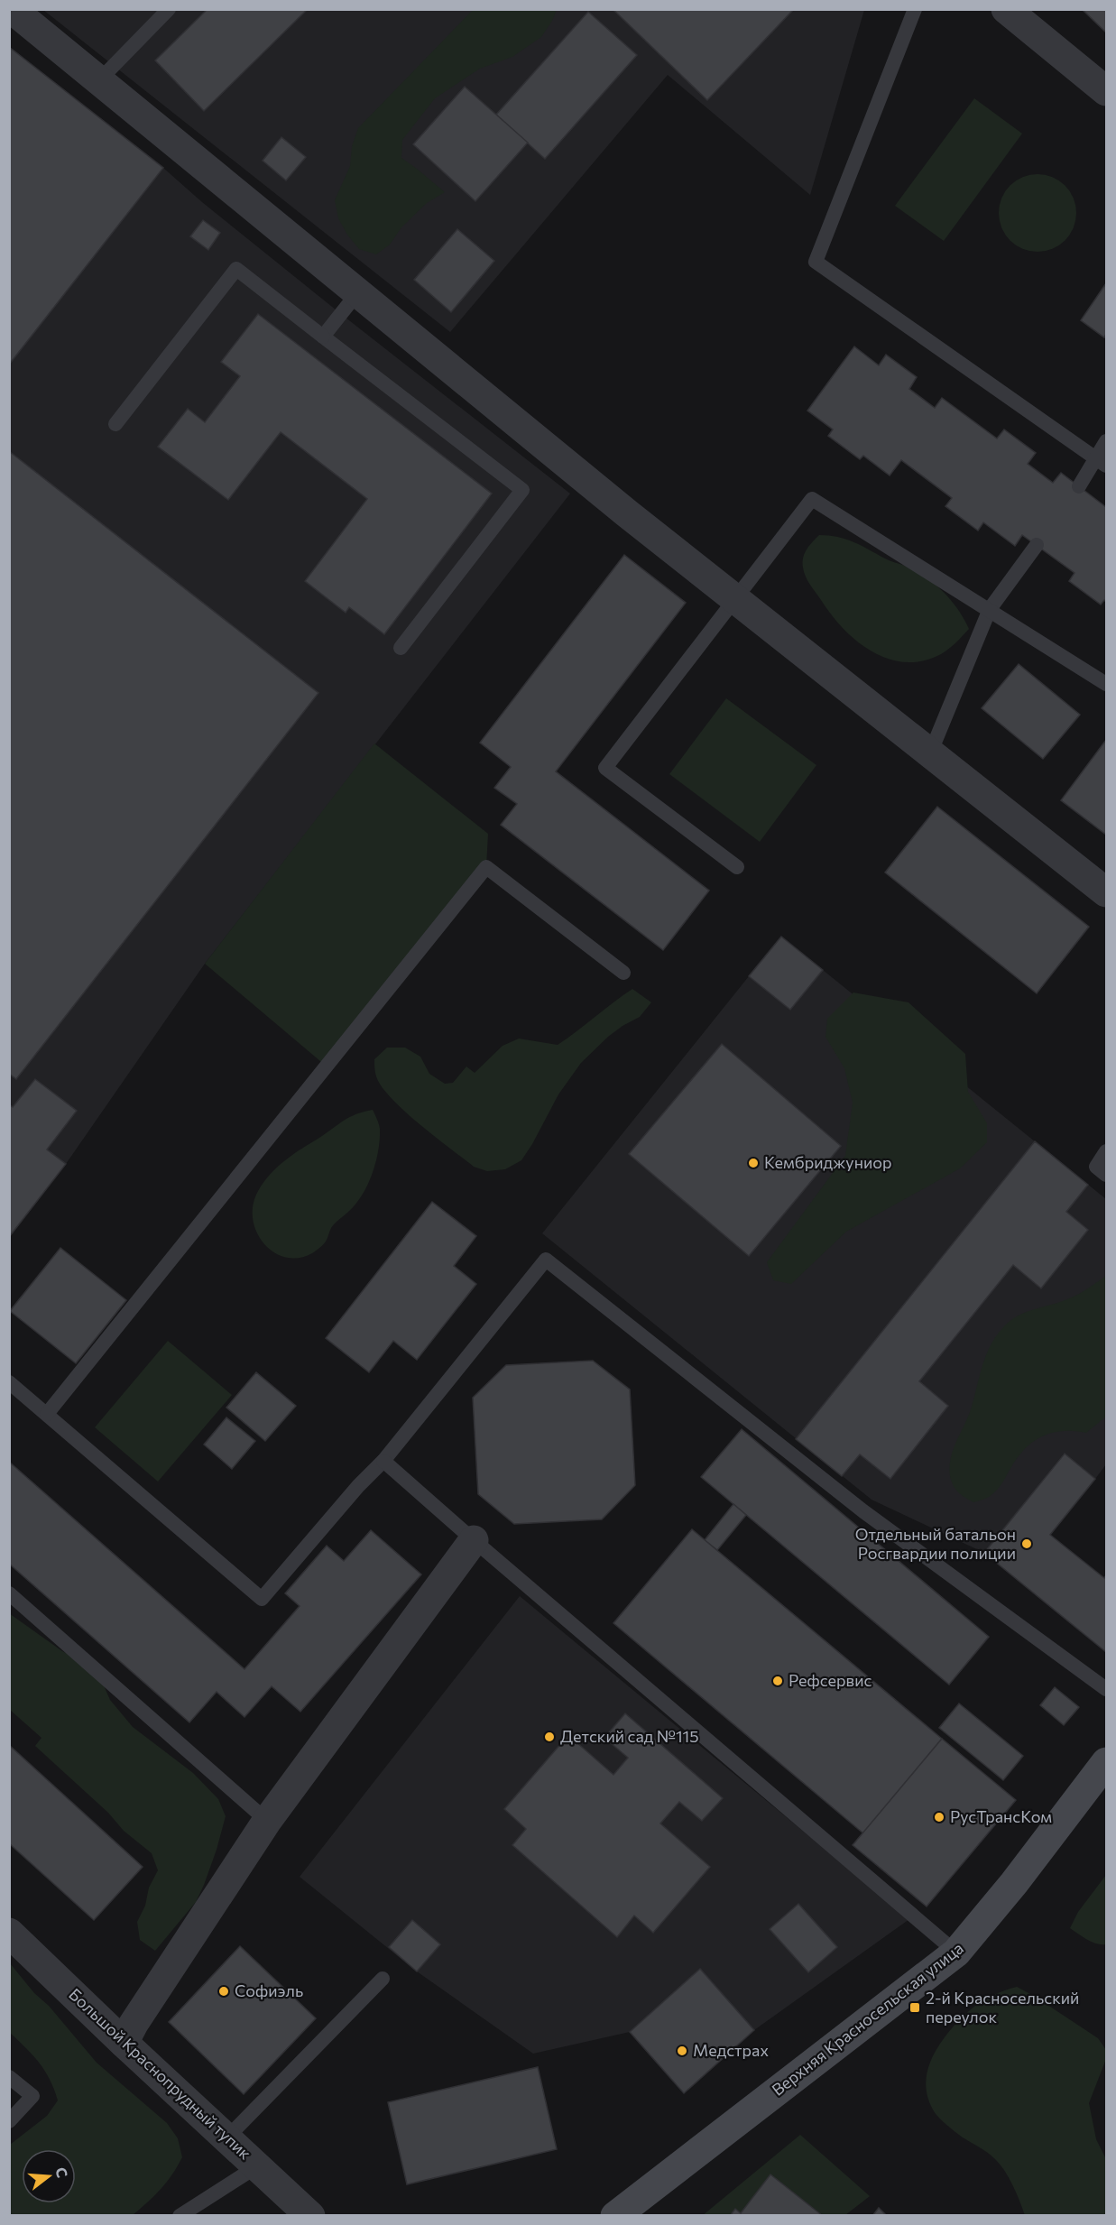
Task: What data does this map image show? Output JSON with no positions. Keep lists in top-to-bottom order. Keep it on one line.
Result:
{"streets":{"street":["Верхняя Красносельская улица","Большой Краснопрудный тупик"]},"places":{"other":["Кембриджуниор","Отдельный батальон Росгвардии полиции","Рефсервис","Детский сад №115","РусТрансКом","Софиэль","Медстрах"],"transit":["2-й Красносельский переулок"]},"north":"right"}
